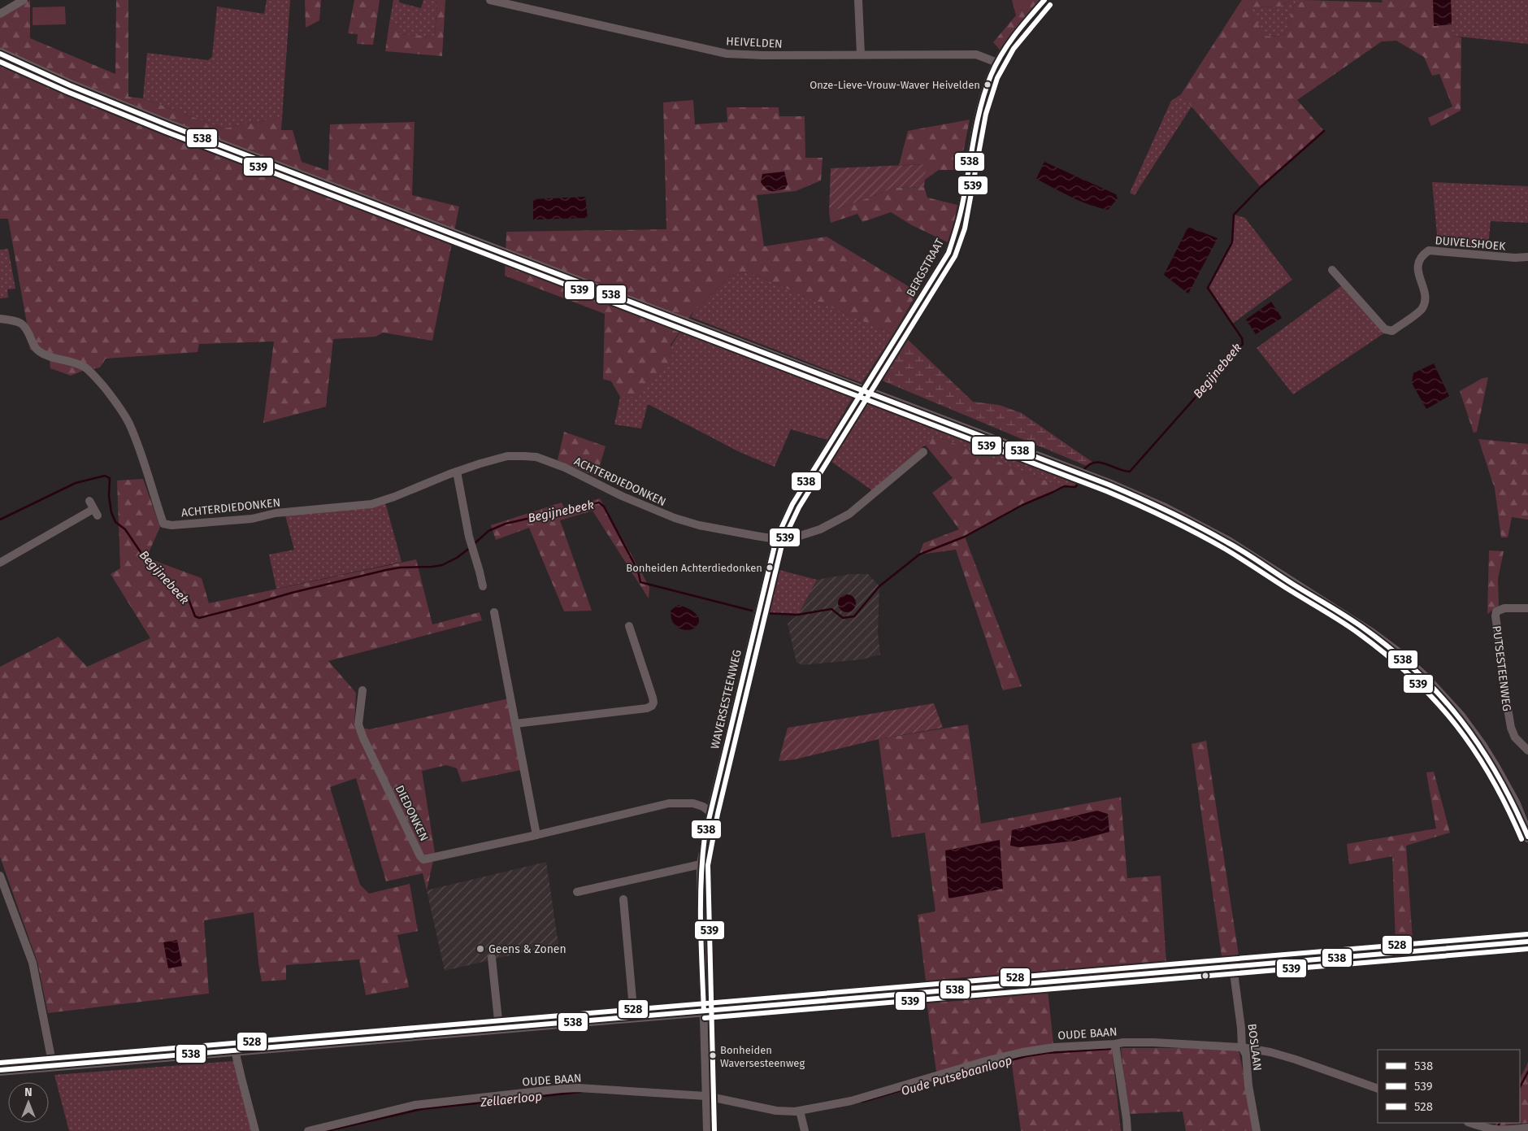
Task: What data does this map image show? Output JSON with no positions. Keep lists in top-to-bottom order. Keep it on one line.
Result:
{"streets":{"street":["HEIVELDEN","DUIVELSHOEK","BERGSTRAAT","ACHTERDIEDONKEN","PUTSESTEENWEG","WAVERSESTEENWEG","DIEDONKEN","OUDE BAAN","BOSLAAN"]},"crossings":[["HEIVELDEN","BERGSTRAAT"],["BERGSTRAAT","WAVERSESTEENWEG"],["ACHTERDIEDONKEN","WAVERSESTEENWEG"],["WAVERSESTEENWEG","DIEDONKEN"],["WAVERSESTEENWEG","OUDE BAAN"],["OUDE BAAN","BOSLAAN"]],"water":["Begijnebeek","Oude Putsebaanloop","Zellaerloop"],"places":["Onze-Lieve-Vrouw-Waver Heivelden","Bonheiden Achterdiedonken","Geens & Zonen","Bonheiden Waversesteenweg"],"lines":["transit line 538","transit line 539","transit line 528"],"legend":["538","539","528"],"north":"top"}
